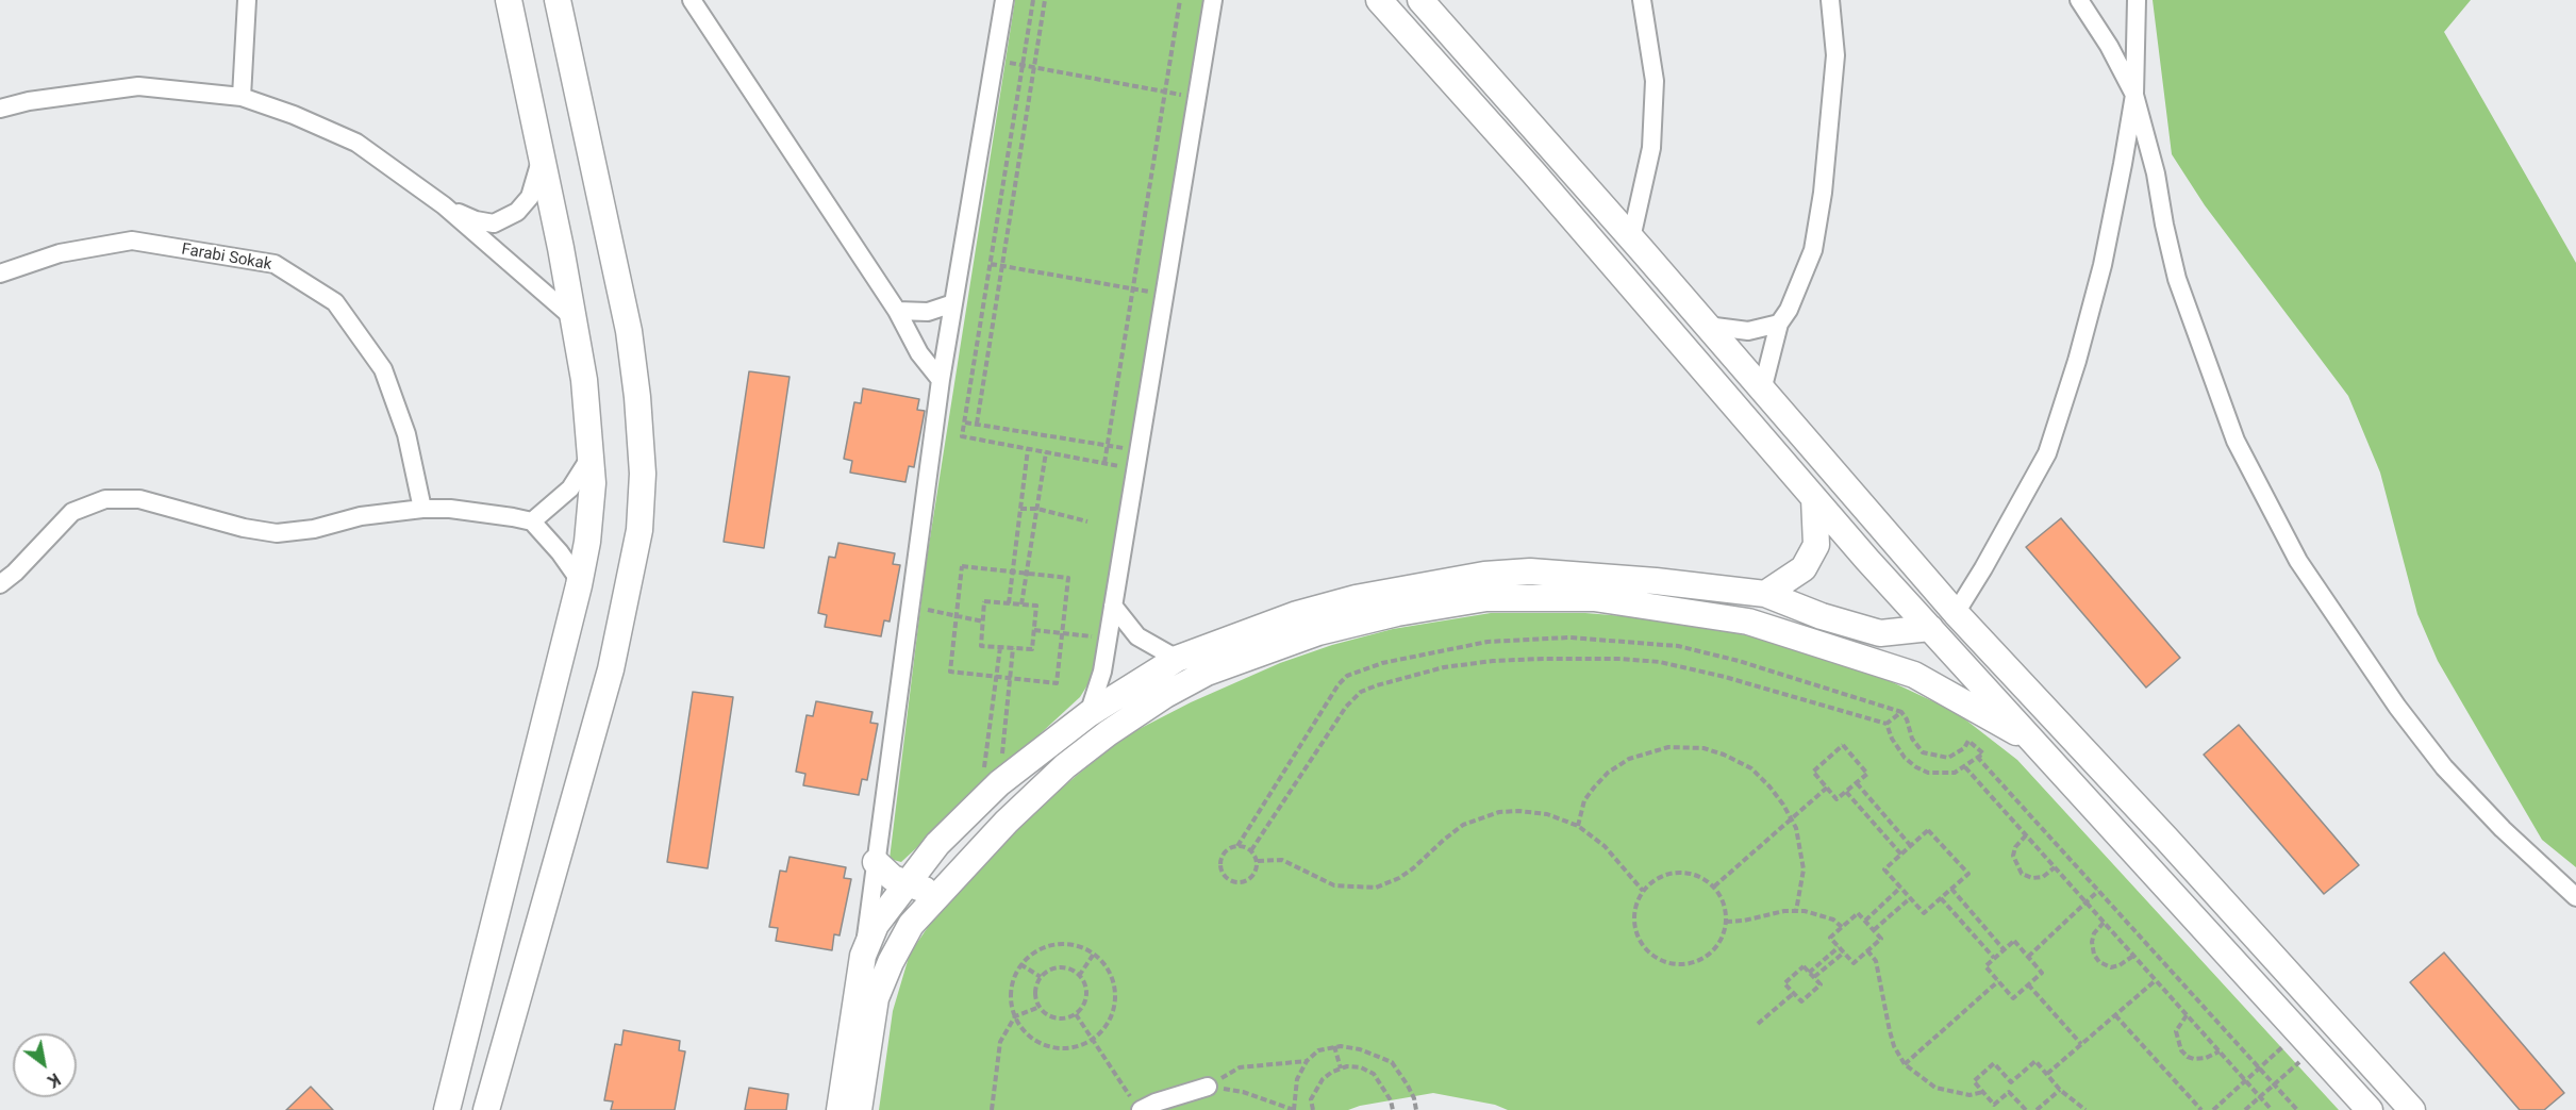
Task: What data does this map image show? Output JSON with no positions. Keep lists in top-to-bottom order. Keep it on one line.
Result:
{"streets":{"street":["Farabi Sokak"]},"north":"bottom right"}
